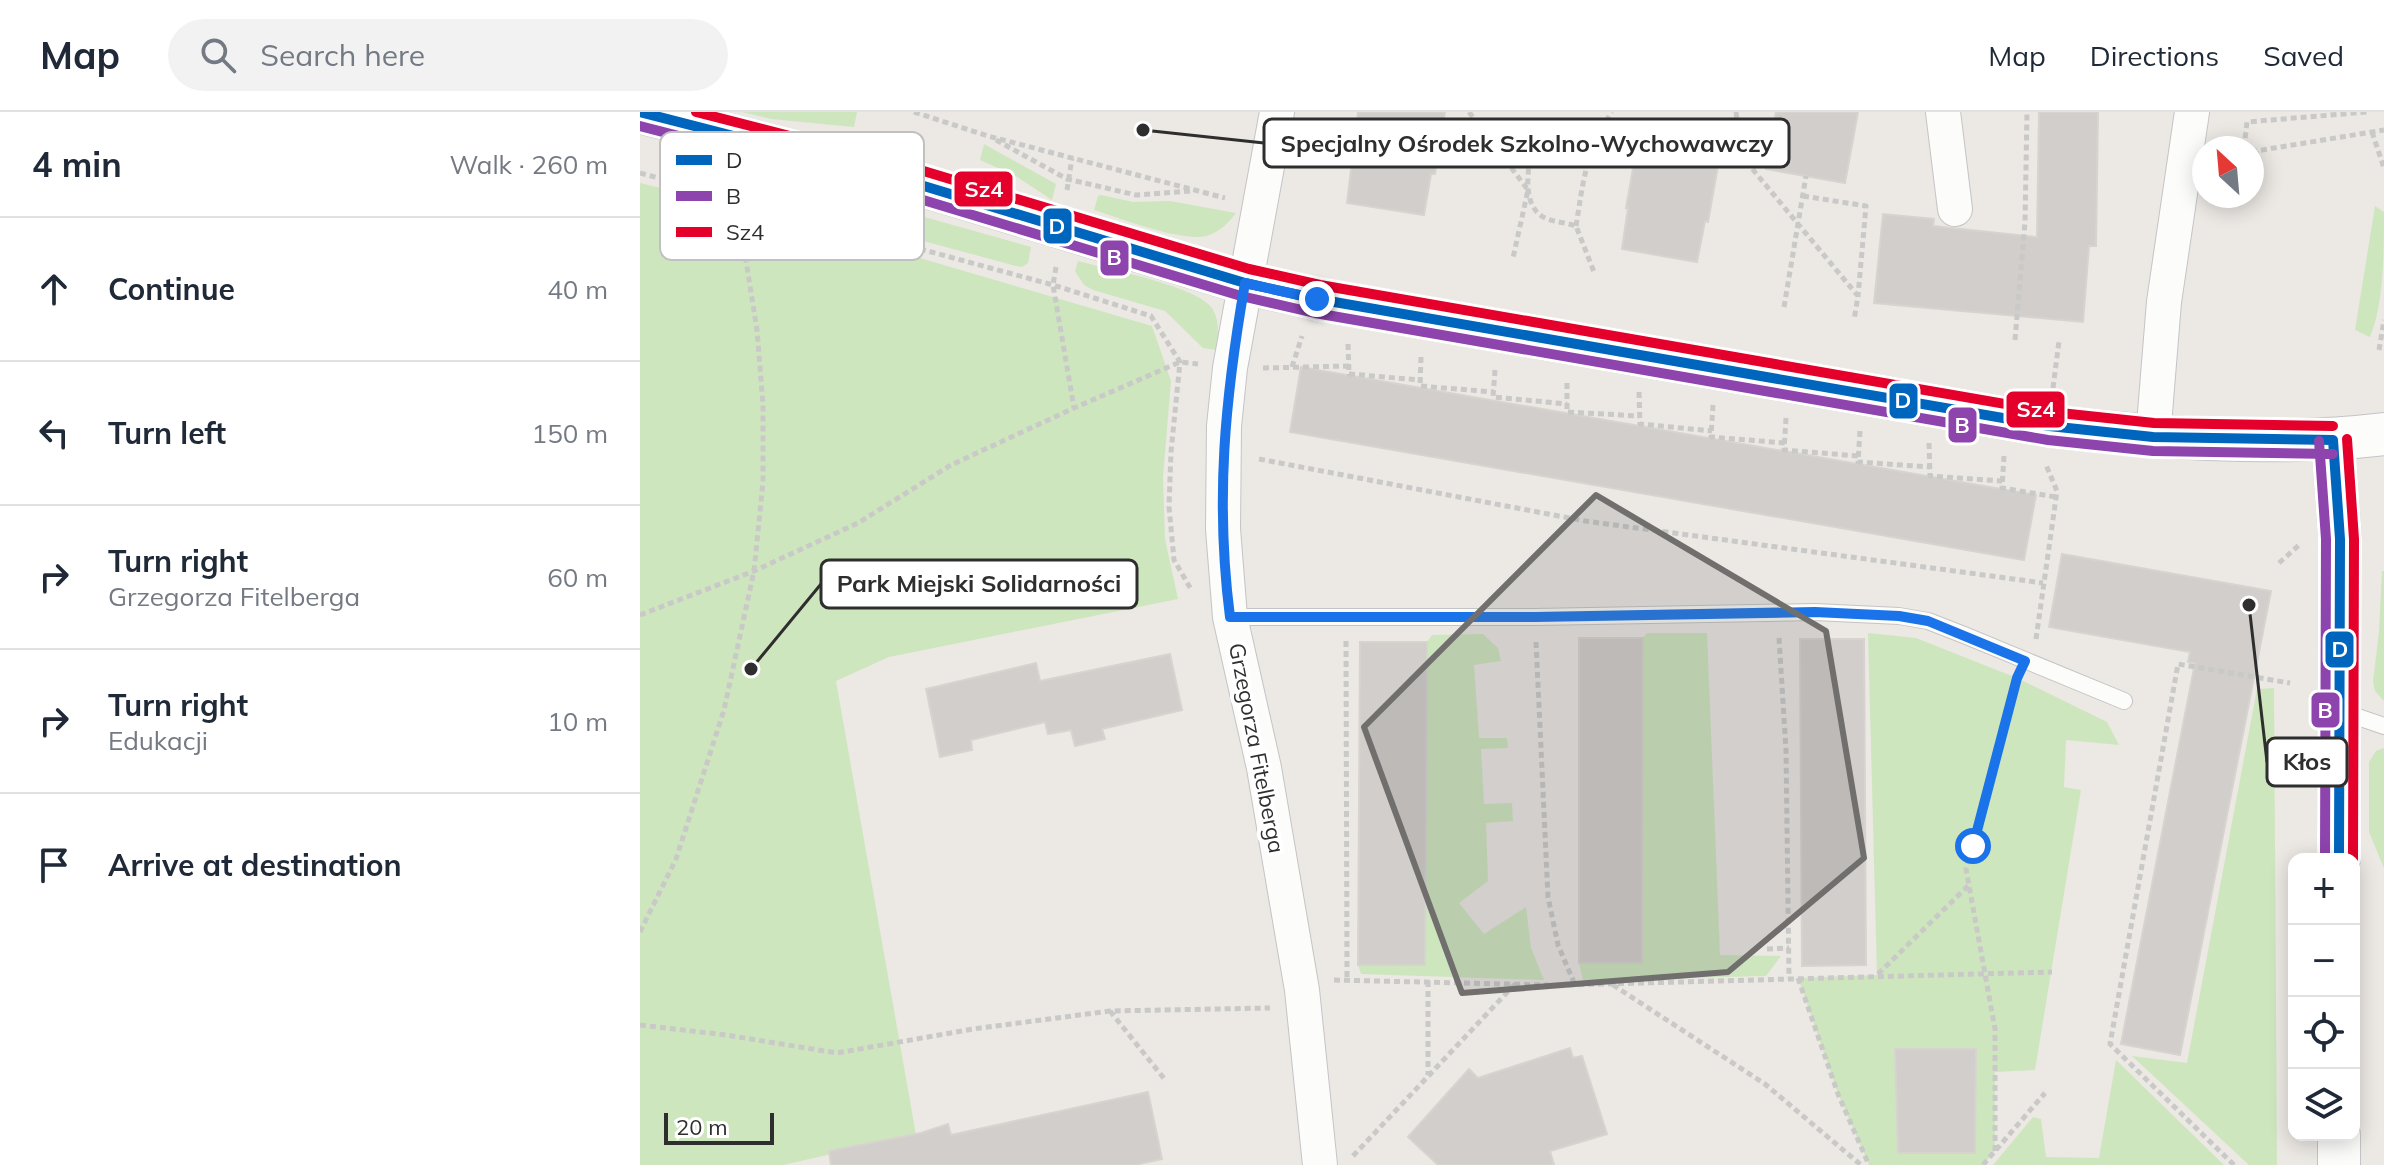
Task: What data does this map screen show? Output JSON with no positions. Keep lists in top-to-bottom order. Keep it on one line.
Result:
{"streets":{"street":["Grzegorza Fitelberga"]},"places":["Specjalny Ośrodek Szkolno-Wychowawczy","Kłos","Park Miejski Solidarności"],"lines":["transit line D","transit line Sz4","transit line B"],"legend":["D","B","Sz4"],"scale_bar":"20 m","north":"top left","page":{"header":"Map","search":"Search here","nav":["Map","Directions","Saved"],"heading":["4 min","Walk · 260 m"],"list":[["Continue","40 m"],["Turn left","150 m"],["Turn right","Grzegorza Fitelberga","60 m"],["Turn right","Edukacji","10 m"],"Arrive at destination"],"map_buttons":["+","−"],"scale":"20 m"}}
